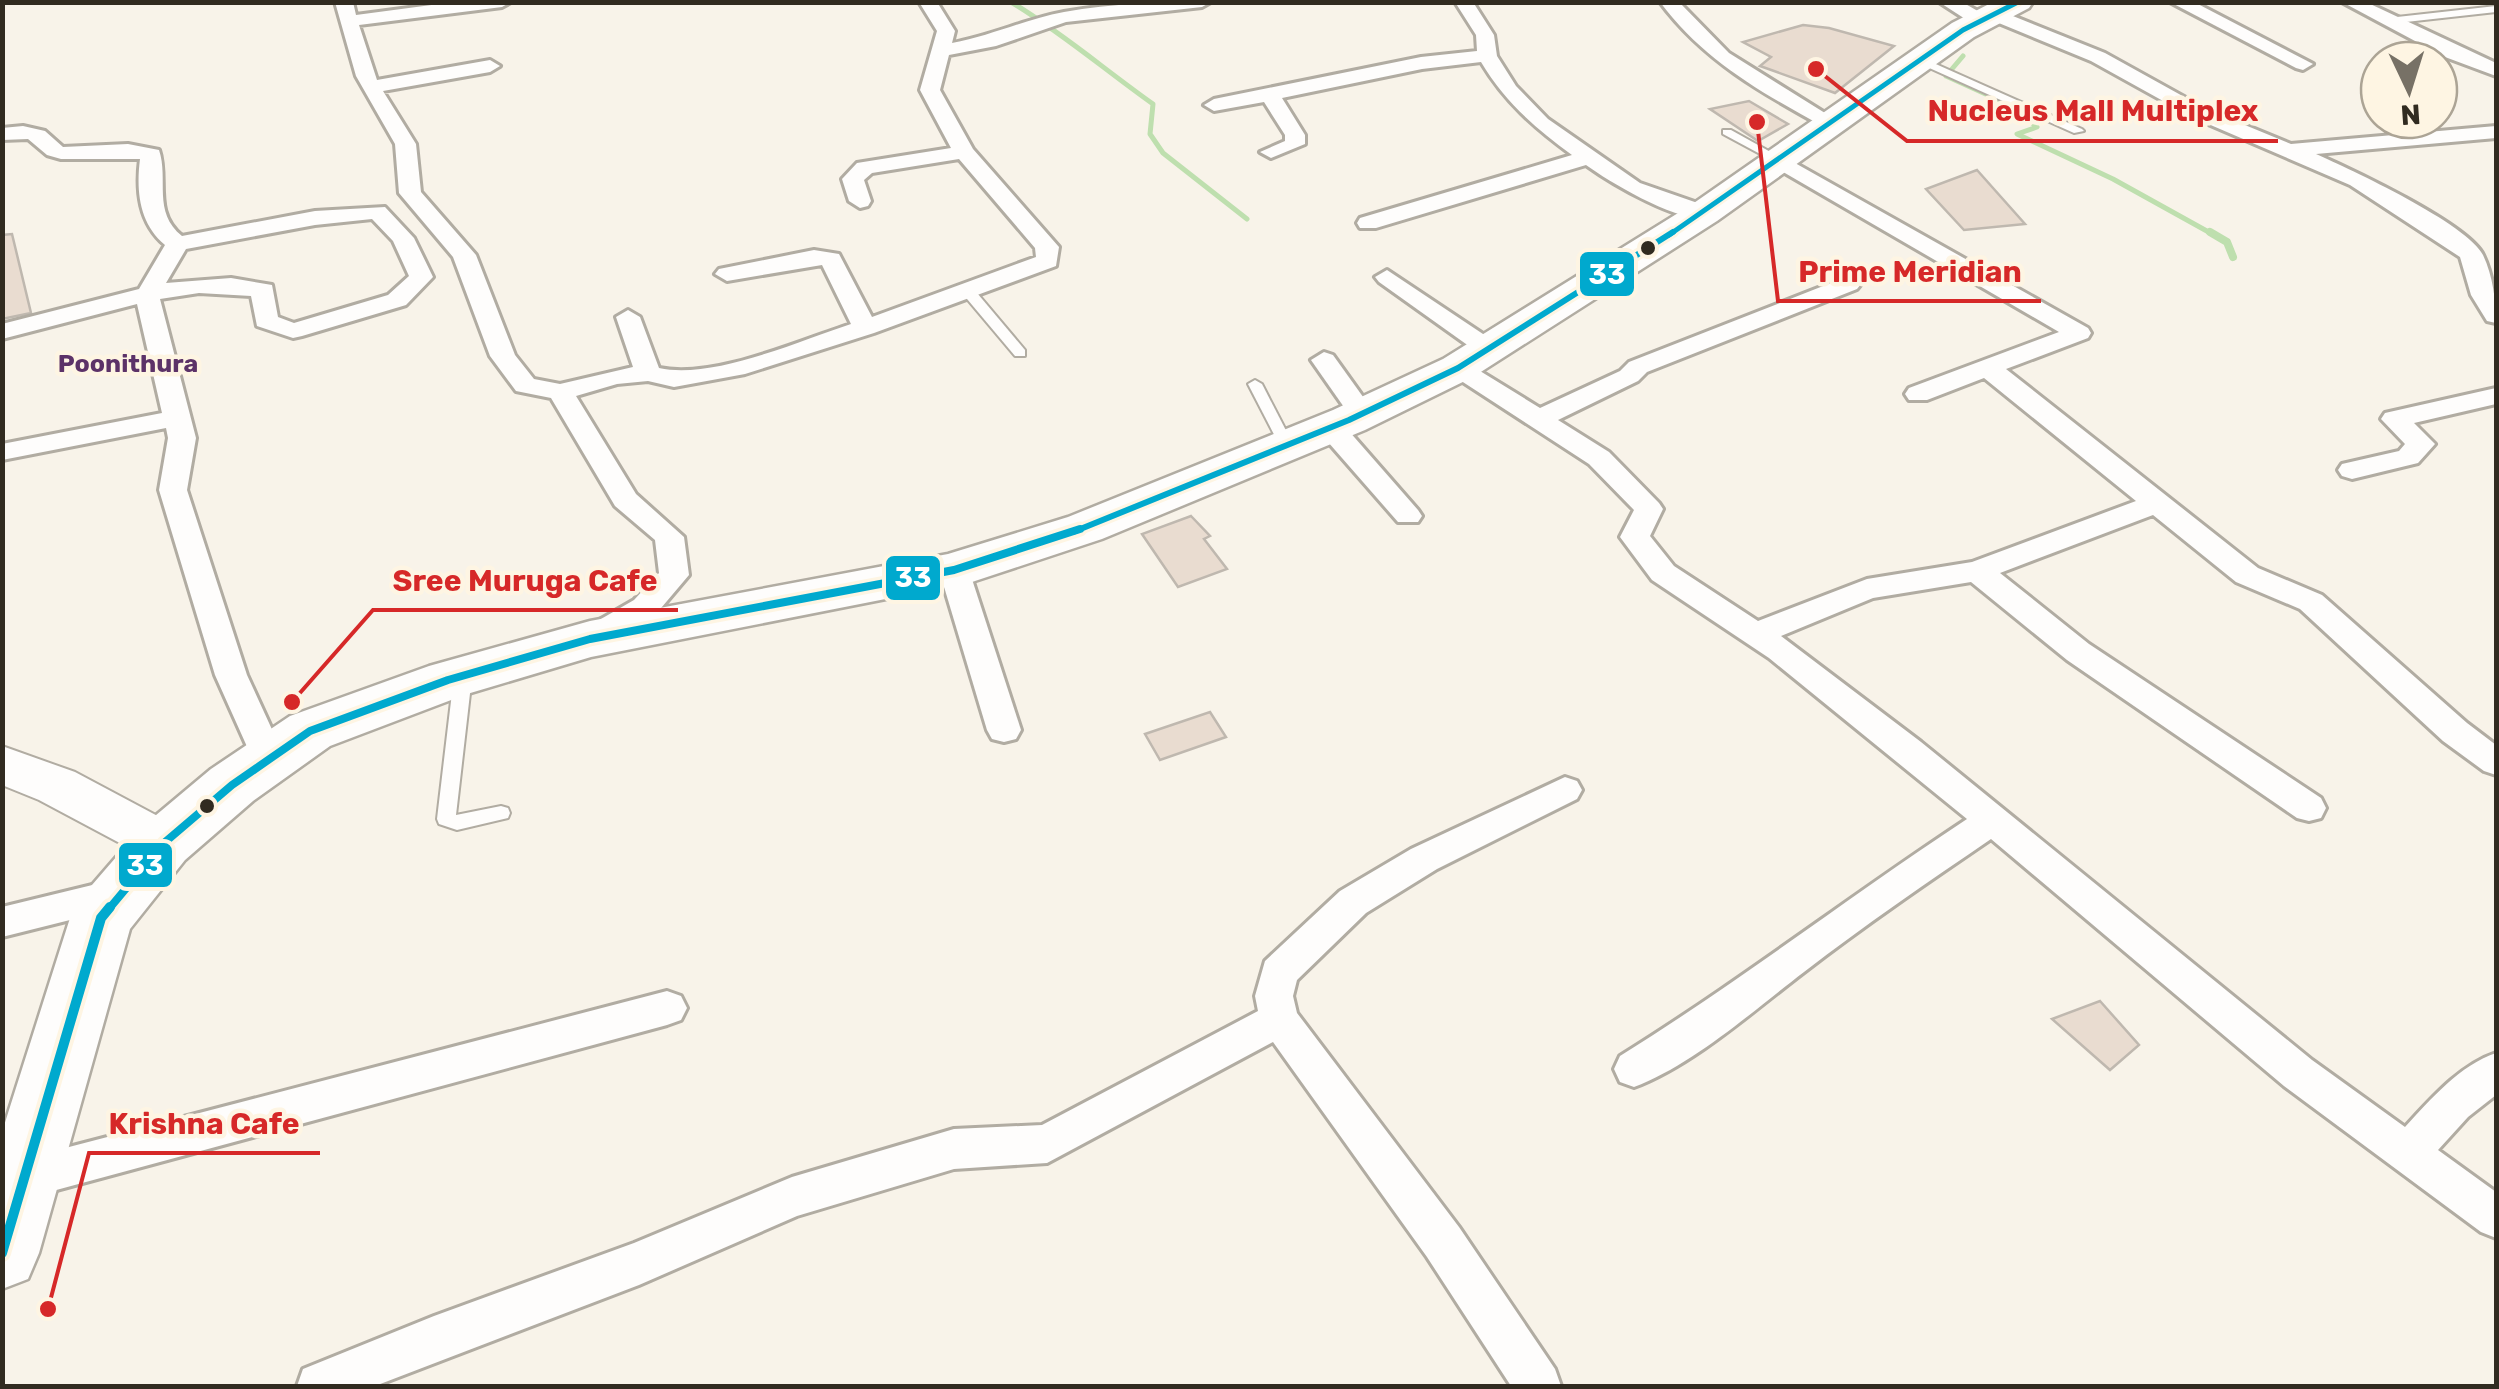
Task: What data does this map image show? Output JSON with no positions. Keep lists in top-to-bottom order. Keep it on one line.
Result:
{"districts":["Poonithura"],"places":["Nucleus Mall Multiplex","Prime Meridian","Sree Muruga Cafe","Krishna Cafe"],"lines":["transit line 33"],"north":"bottom"}
